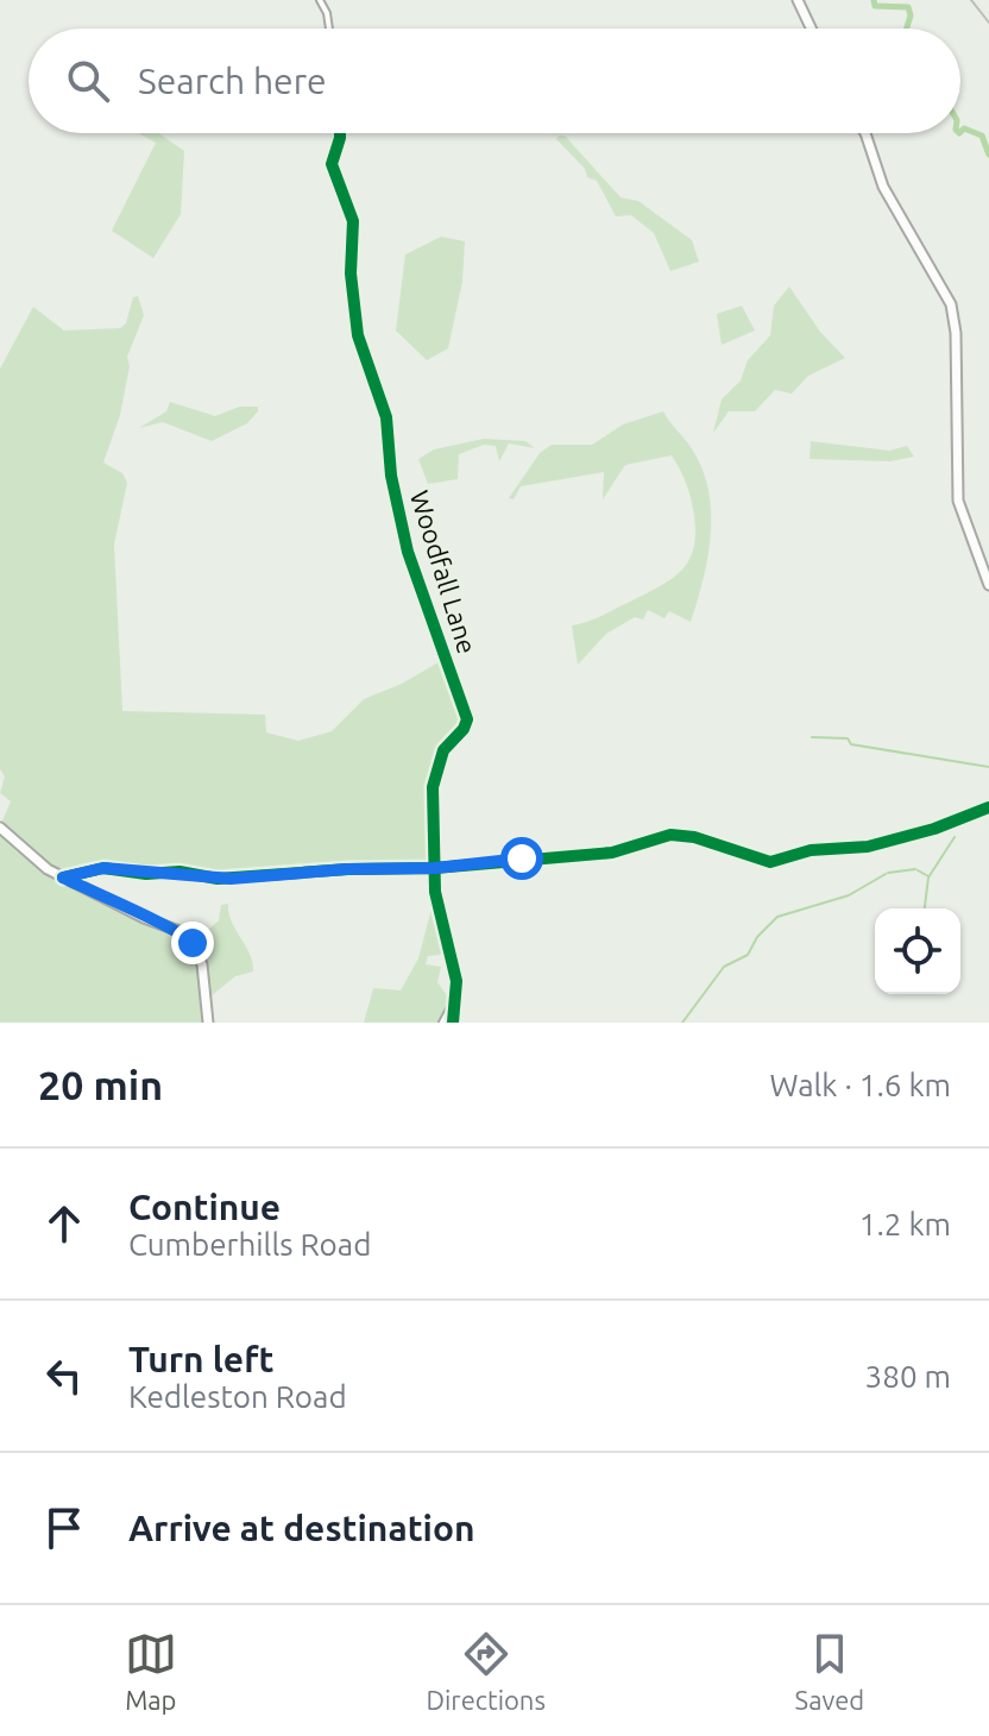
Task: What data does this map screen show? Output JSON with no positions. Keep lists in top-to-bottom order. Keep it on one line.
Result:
{"streets":{"street":["Woodfall Lane"]},"page":{"search":"Search here","heading":["20 min","Walk · 1.6 km"],"list":[["Continue","Cumberhills Road","1.2 km"],["Turn left","Kedleston Road","380 m"],"Arrive at destination"],"nav":["Map","Directions","Saved"]}}
